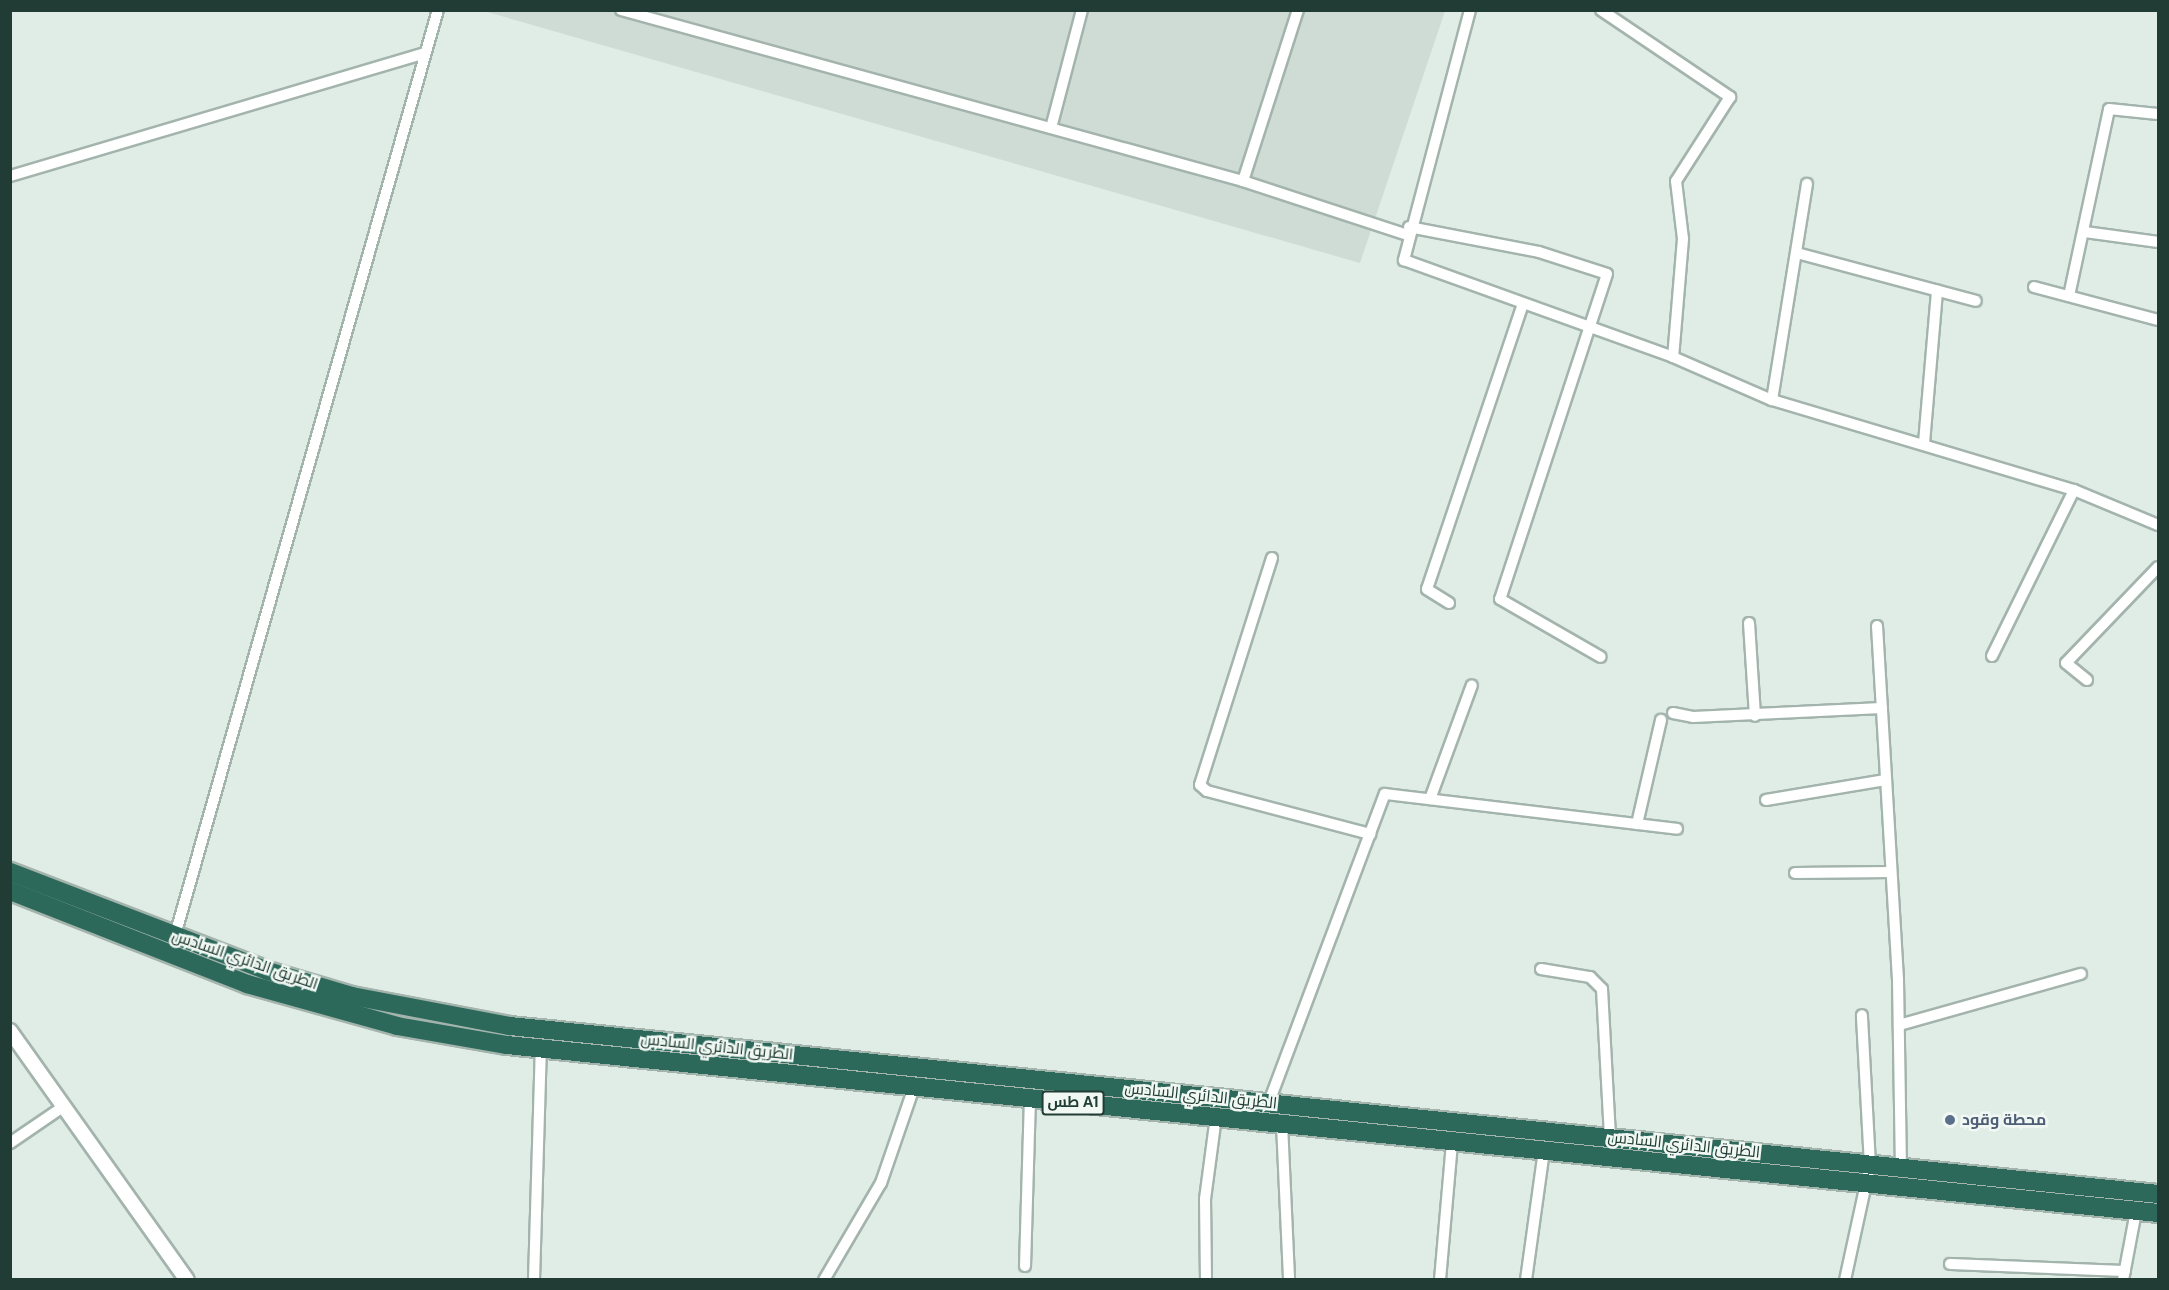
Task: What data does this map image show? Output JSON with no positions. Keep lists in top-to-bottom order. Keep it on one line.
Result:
{"streets":{"highway":["الطريق الدائري السادس","طس A1"]},"places":["محطة وقود"]}
